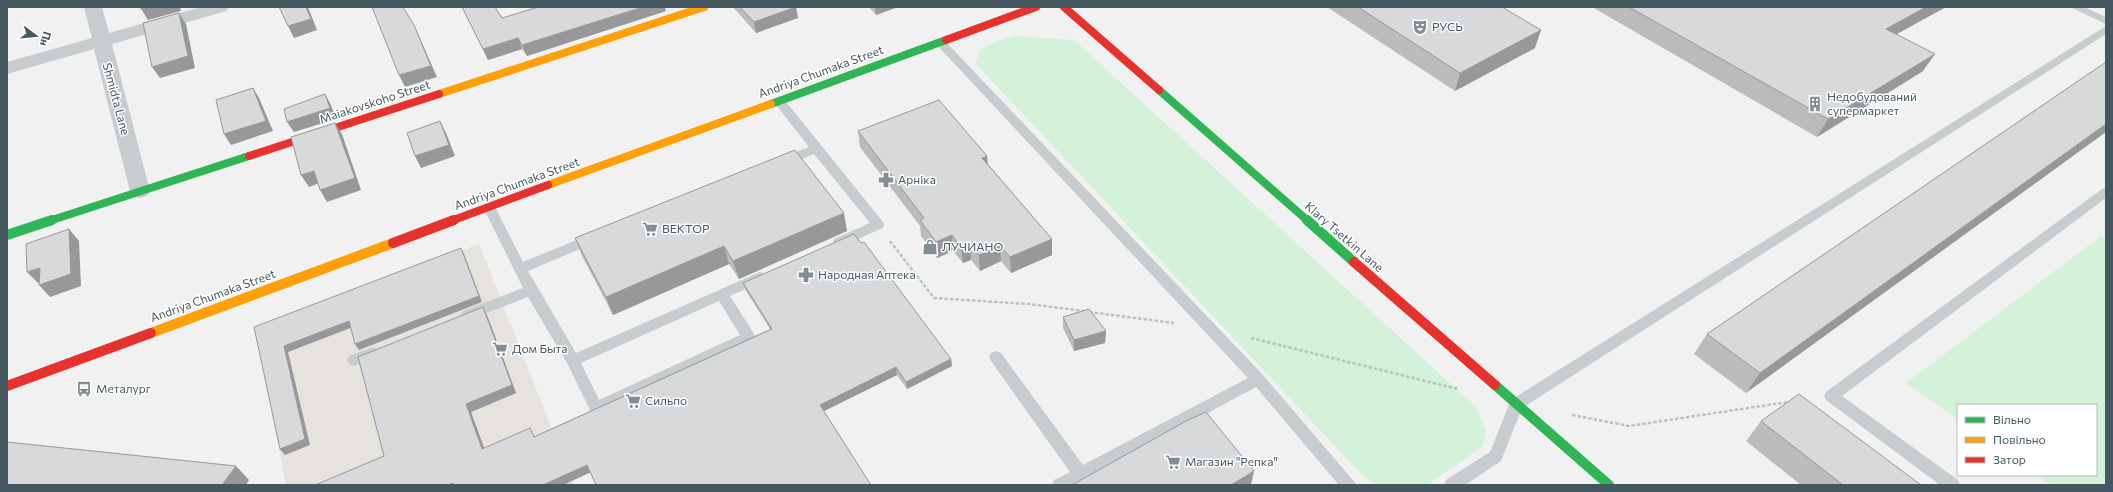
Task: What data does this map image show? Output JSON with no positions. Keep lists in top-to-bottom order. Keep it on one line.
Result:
{"streets":{"street":["Andriya Chumaka Street","Shmidta Lane","Maiakovskoho Street","Klary Tsetkin Lane"]},"crossings":[["Shmidta Lane","Maiakovskoho Street"]],"places":{"theatre":["РУСЬ"],"building":["Недобудований супермаркет"],"pharmacy":["Арніка","Народная Аптека"],"supermarket":["ВЕКТОР","Дом Быта","Сильпо","Магазин \"Репка\""],"shop":["ЛУЧИАНО"],"bus stop":["Металург"]},"legend":["Вільно","Повільно","Затор"],"north":"right"}
